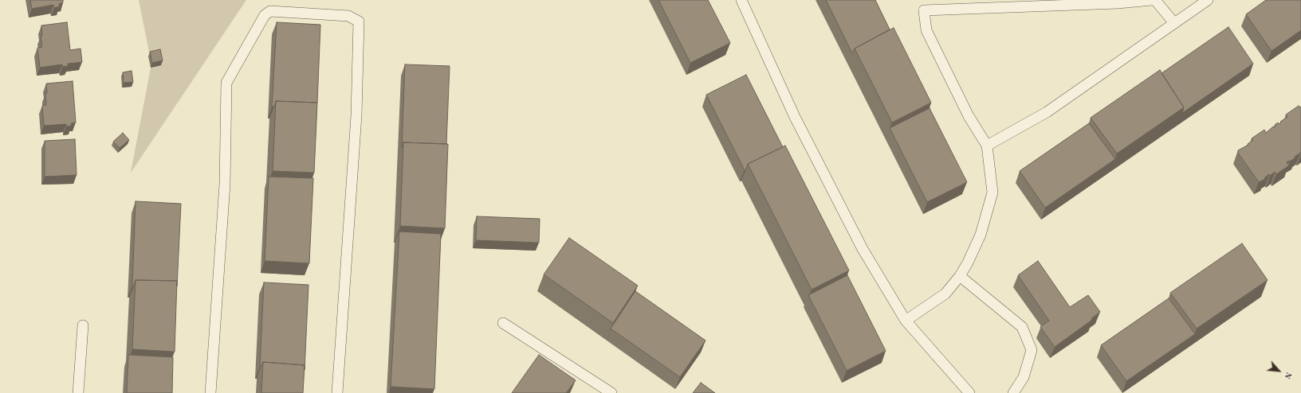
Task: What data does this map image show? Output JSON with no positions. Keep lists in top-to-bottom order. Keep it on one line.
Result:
{"north":"bottom right"}
